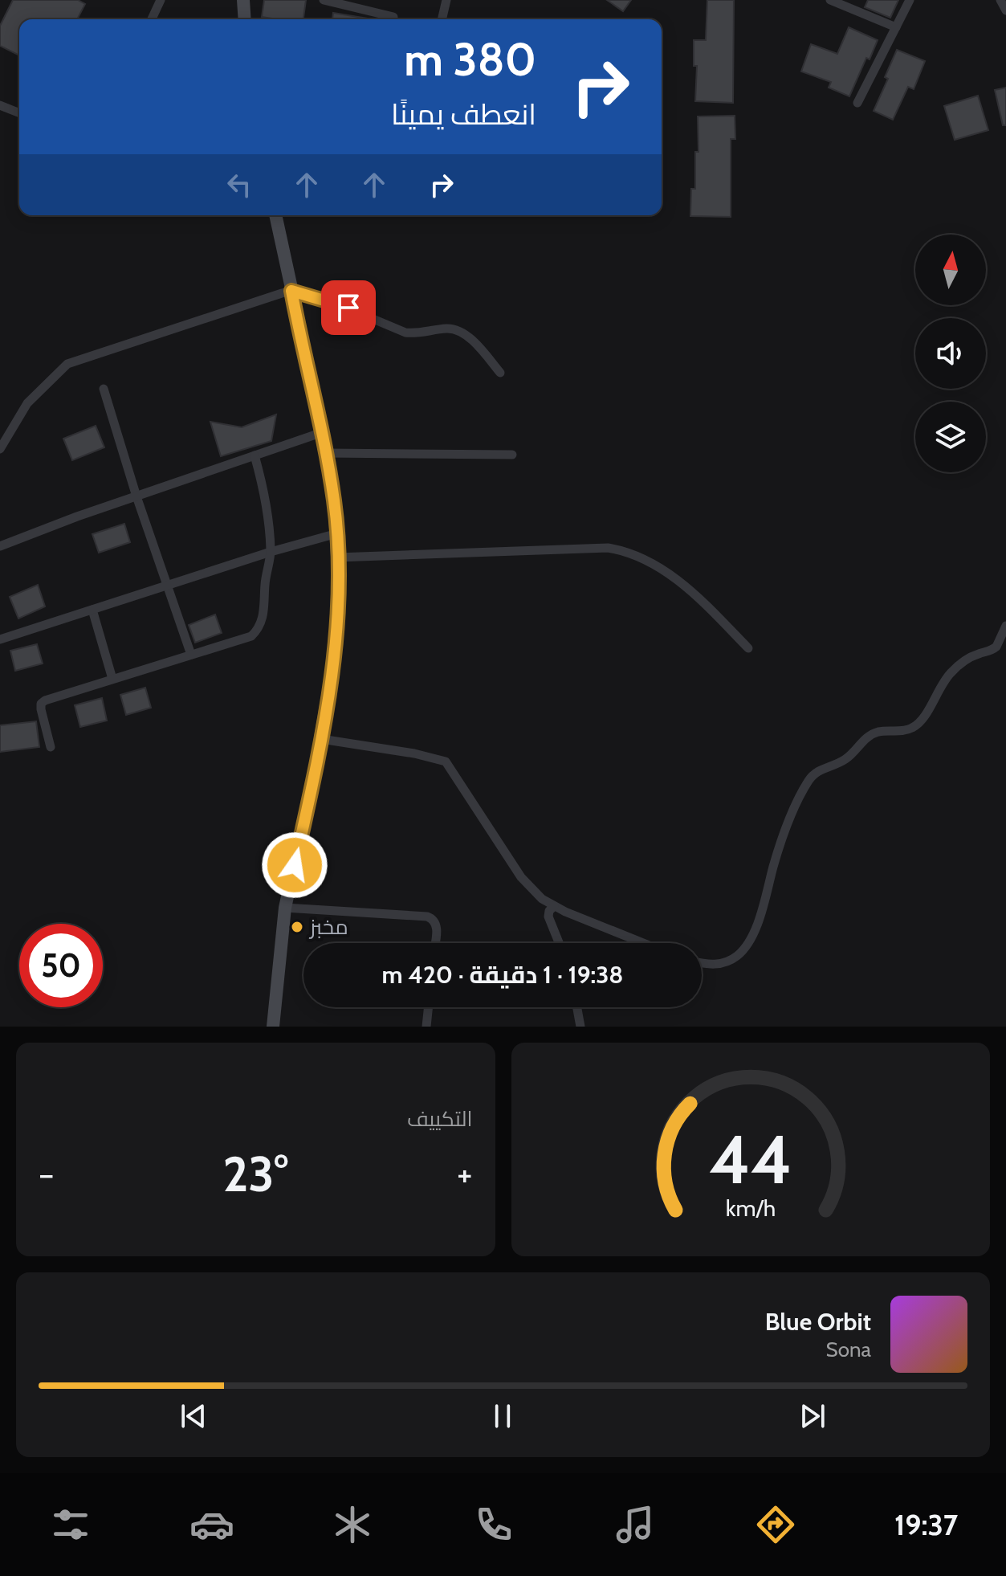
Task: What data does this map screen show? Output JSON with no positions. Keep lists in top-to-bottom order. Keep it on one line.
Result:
{"places":["مخبز"],"north":"top","page":{"turn":["380 m","انعطف يمينًا"],"limit":"50","trip":"19:38 · 1 دقيقة · 420 m","tile":"التكييف","heat":["−","23°","+"],"song":["Blue Orbit","Sona"],"tabs":"19:37","gauge":["44","km/h"]}}
